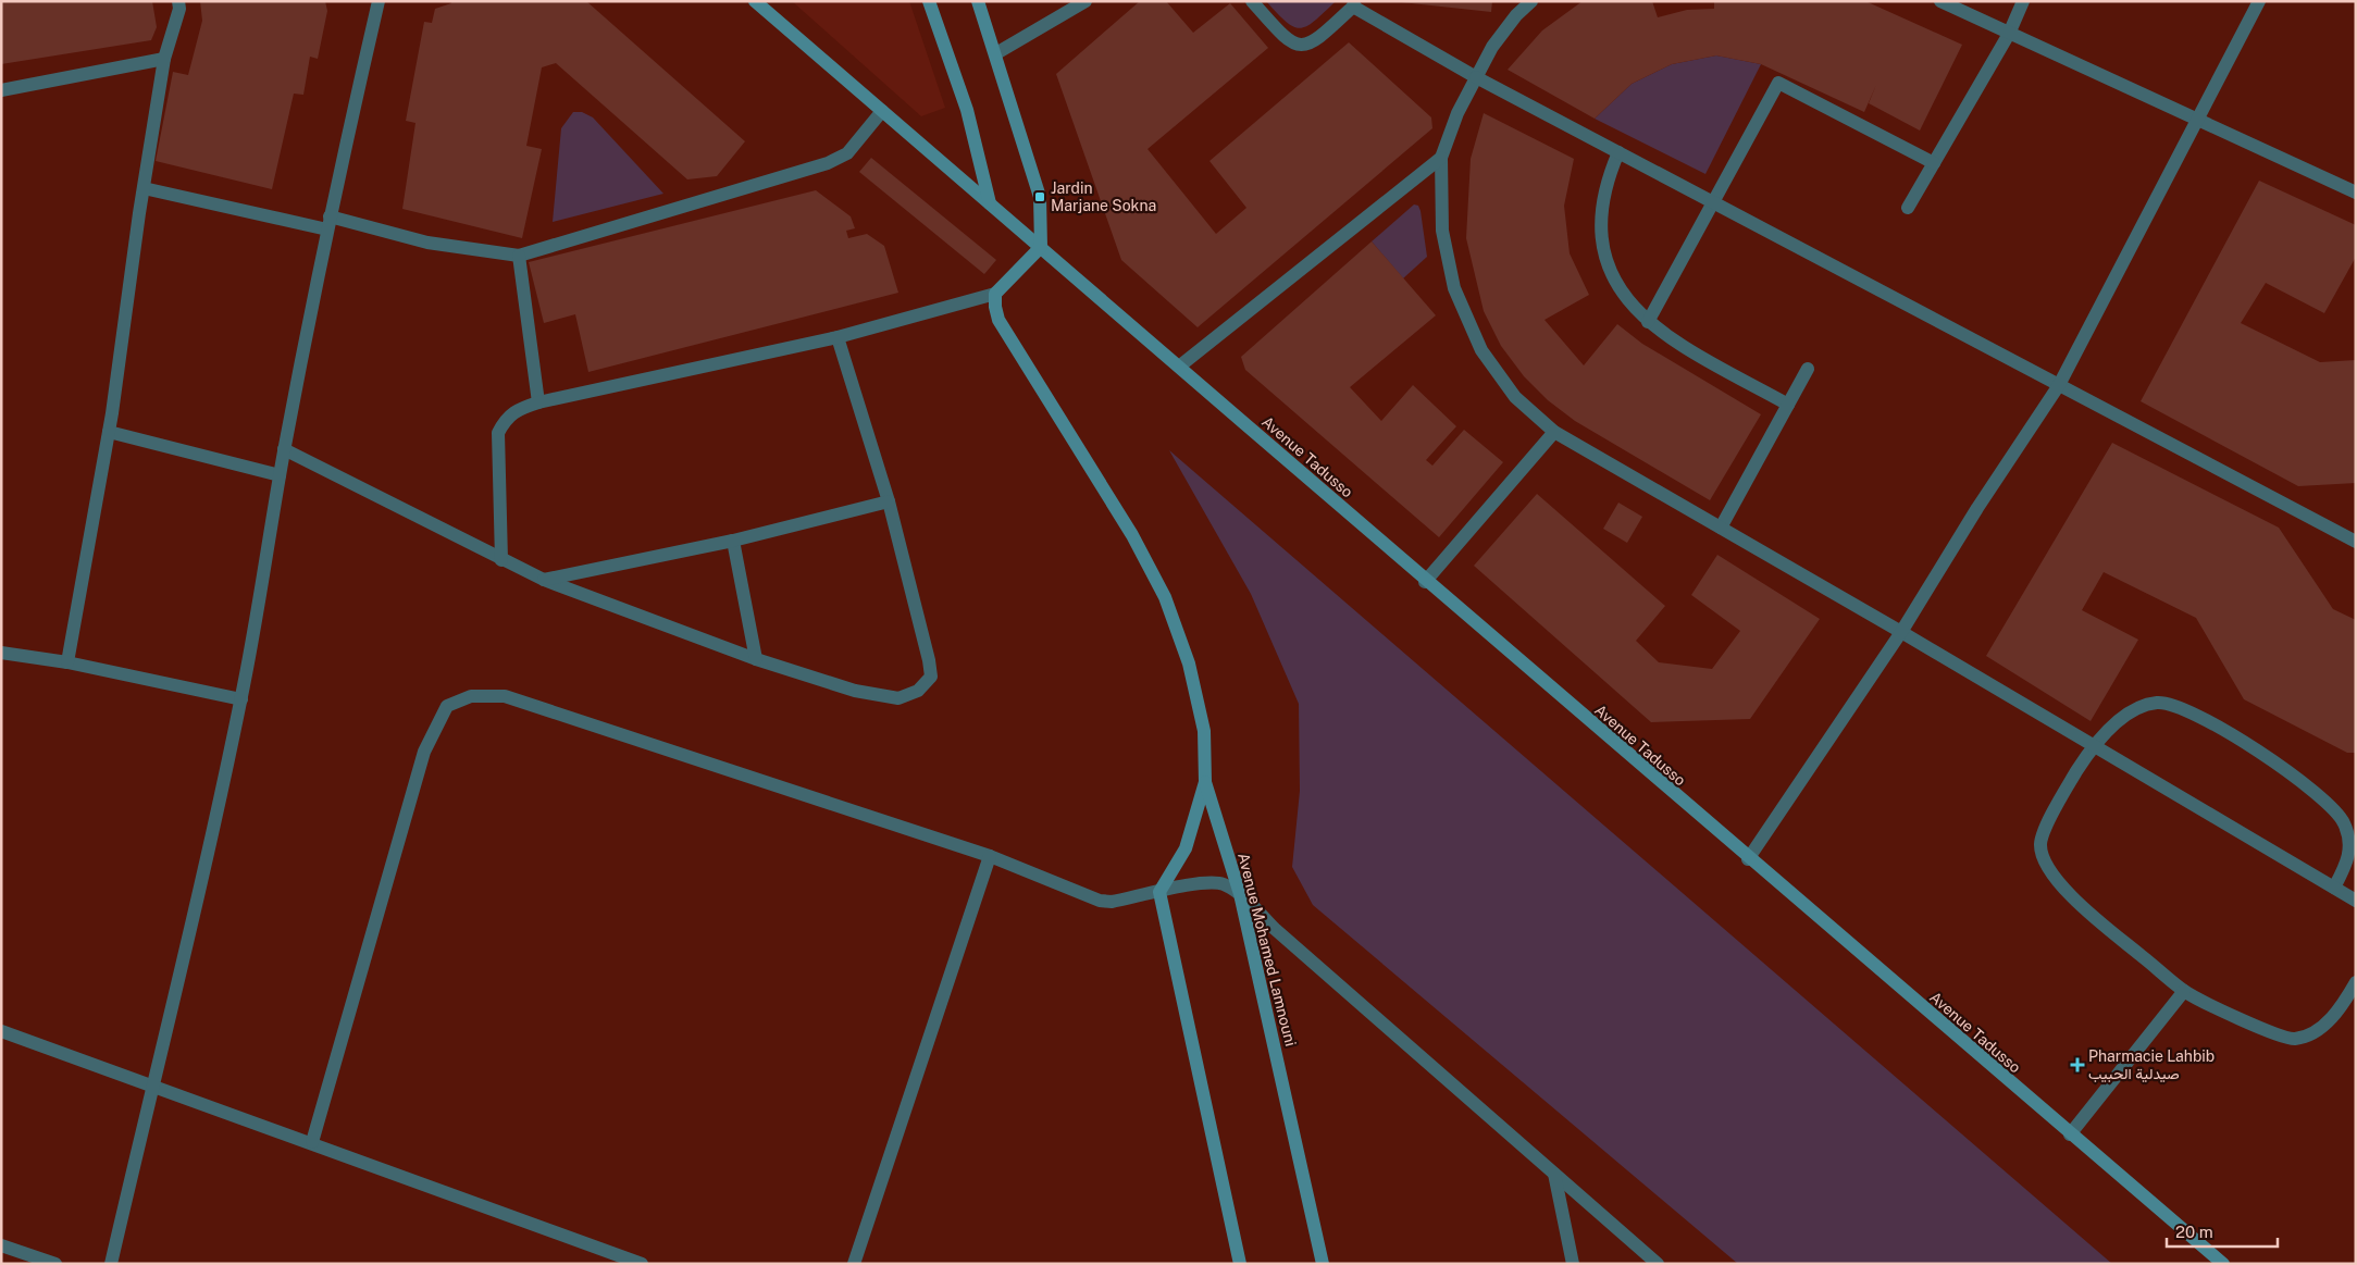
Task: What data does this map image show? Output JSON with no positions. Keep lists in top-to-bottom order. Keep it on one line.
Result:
{"streets":{"street":["Avenue Tadusso","Avenue Mohamed Lamnouni"]},"places":{"transit":["Jardin Marjane Sokna"],"health":["Pharmacie Lahbib صيدلية الحبيب"]},"scale_bar":"20 m"}
